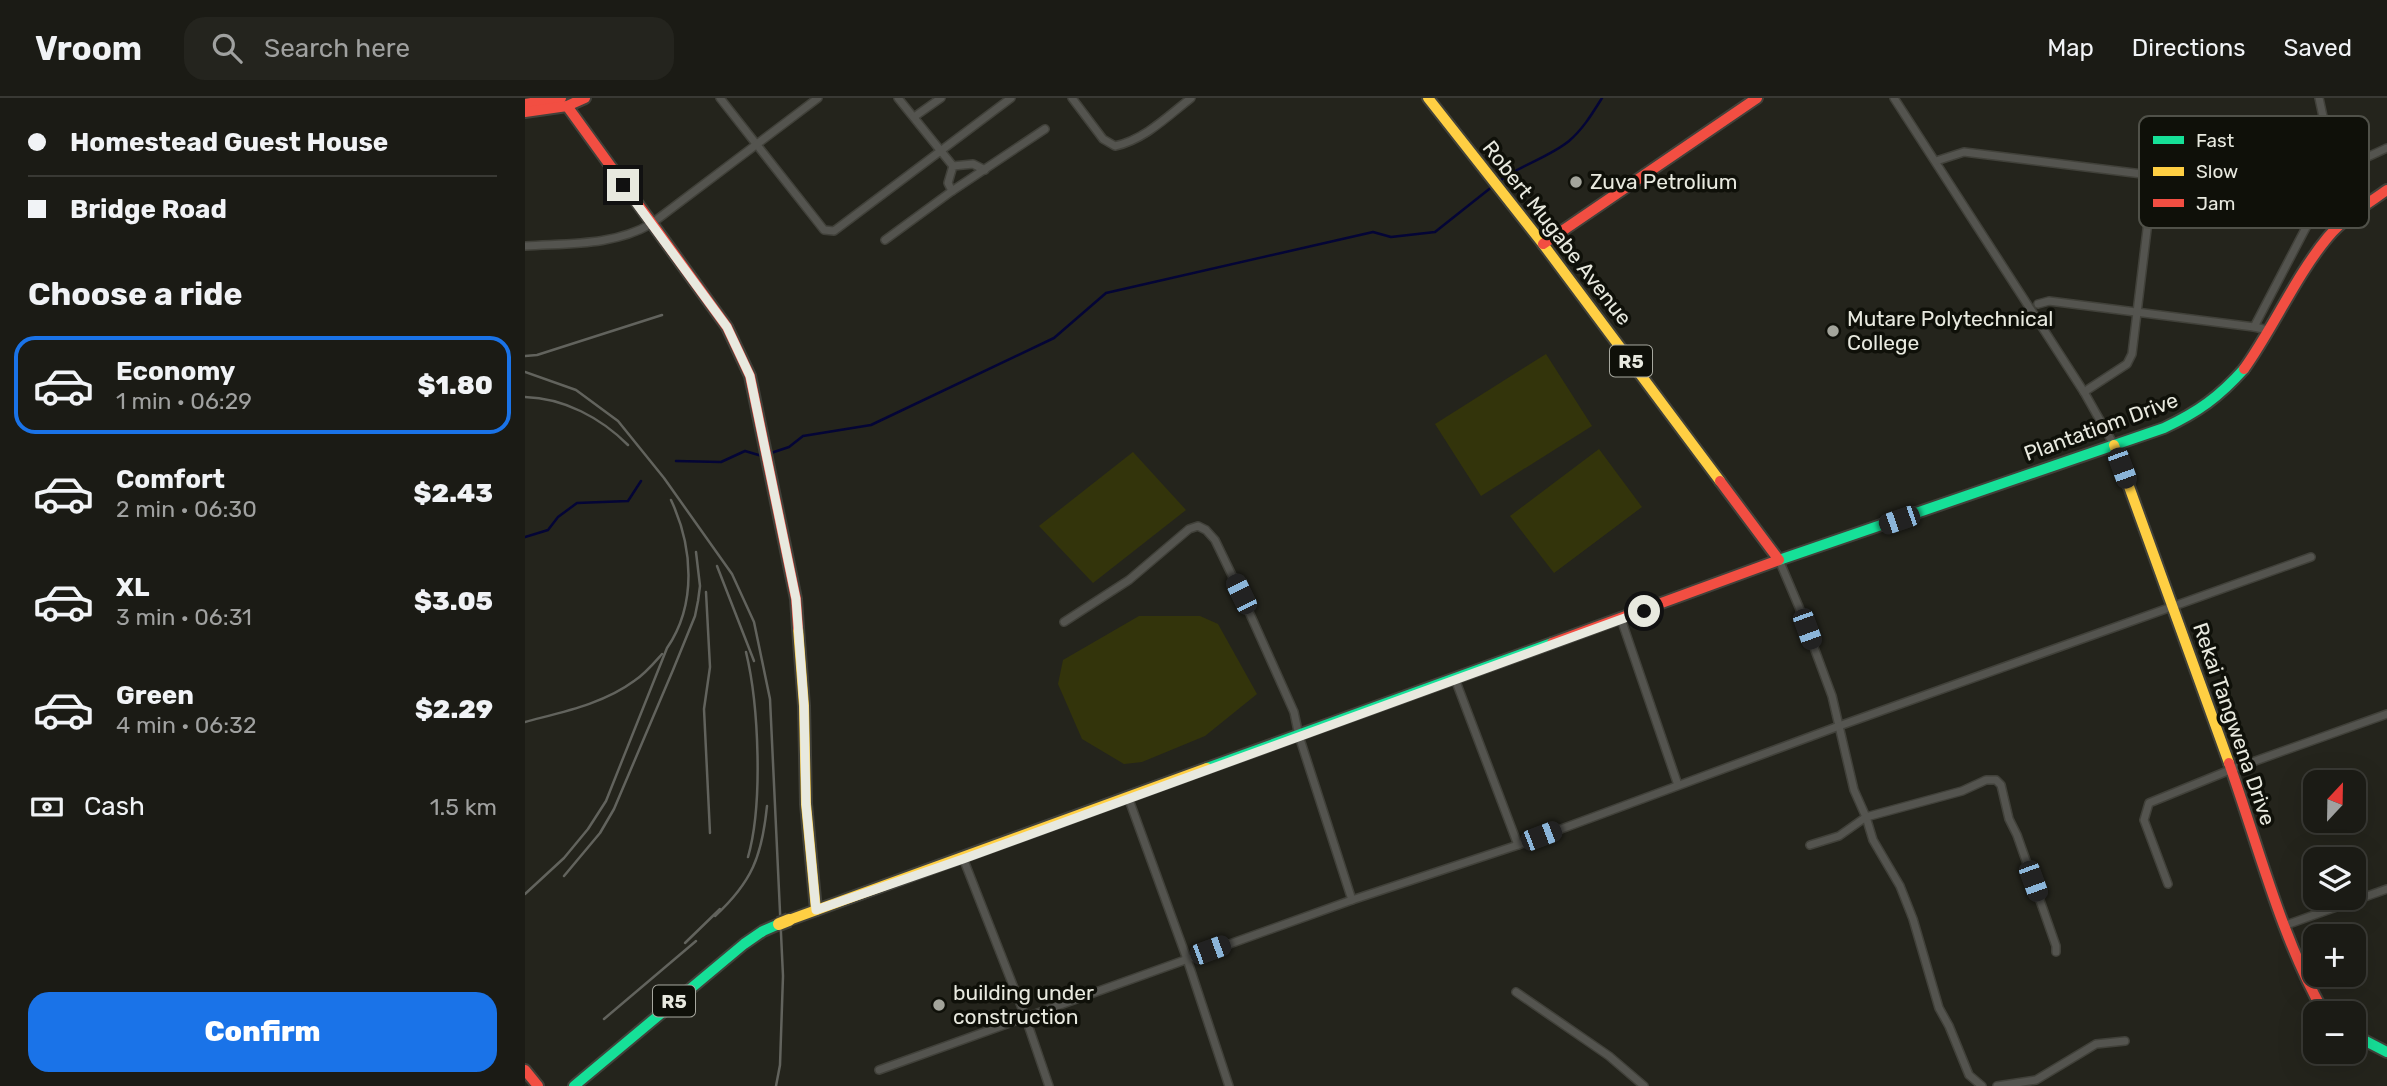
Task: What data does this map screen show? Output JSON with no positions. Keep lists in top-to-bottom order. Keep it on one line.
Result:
{"streets":{"main road":["Robert Mugabe Avenue","R5","Plantatiom Drive","Rekai Tangwena Drive"]},"crossings":[["Robert Mugabe Avenue","R5"],["Robert Mugabe Avenue","Plantatiom Drive"],["R5","Plantatiom Drive"],["Plantatiom Drive","Rekai Tangwena Drive"]],"places":["Zuva Petrolium","Mutare Polytechnical College","building under construction"],"legend":["Fast","Slow","Jam"],"north":"top","page":{"header":"Vroom","search":"Search here","nav":["Map","Directions","Saved"],"banner":["Homestead Guest House","Bridge Road"],"heading":"Choose a ride","list":[{"name":"Economy","note":"1 min · 06:29","value":"$1.80"},{"name":"Comfort","note":"2 min · 06:30","value":"$2.43"},{"name":"XL","note":"3 min · 06:31","value":"$3.05"},{"name":"Green","note":"4 min · 06:32","value":"$2.29"}],"pay":["Cash","1.5 km"],"map_buttons":["+","−"],"buttons":"Confirm"}}
